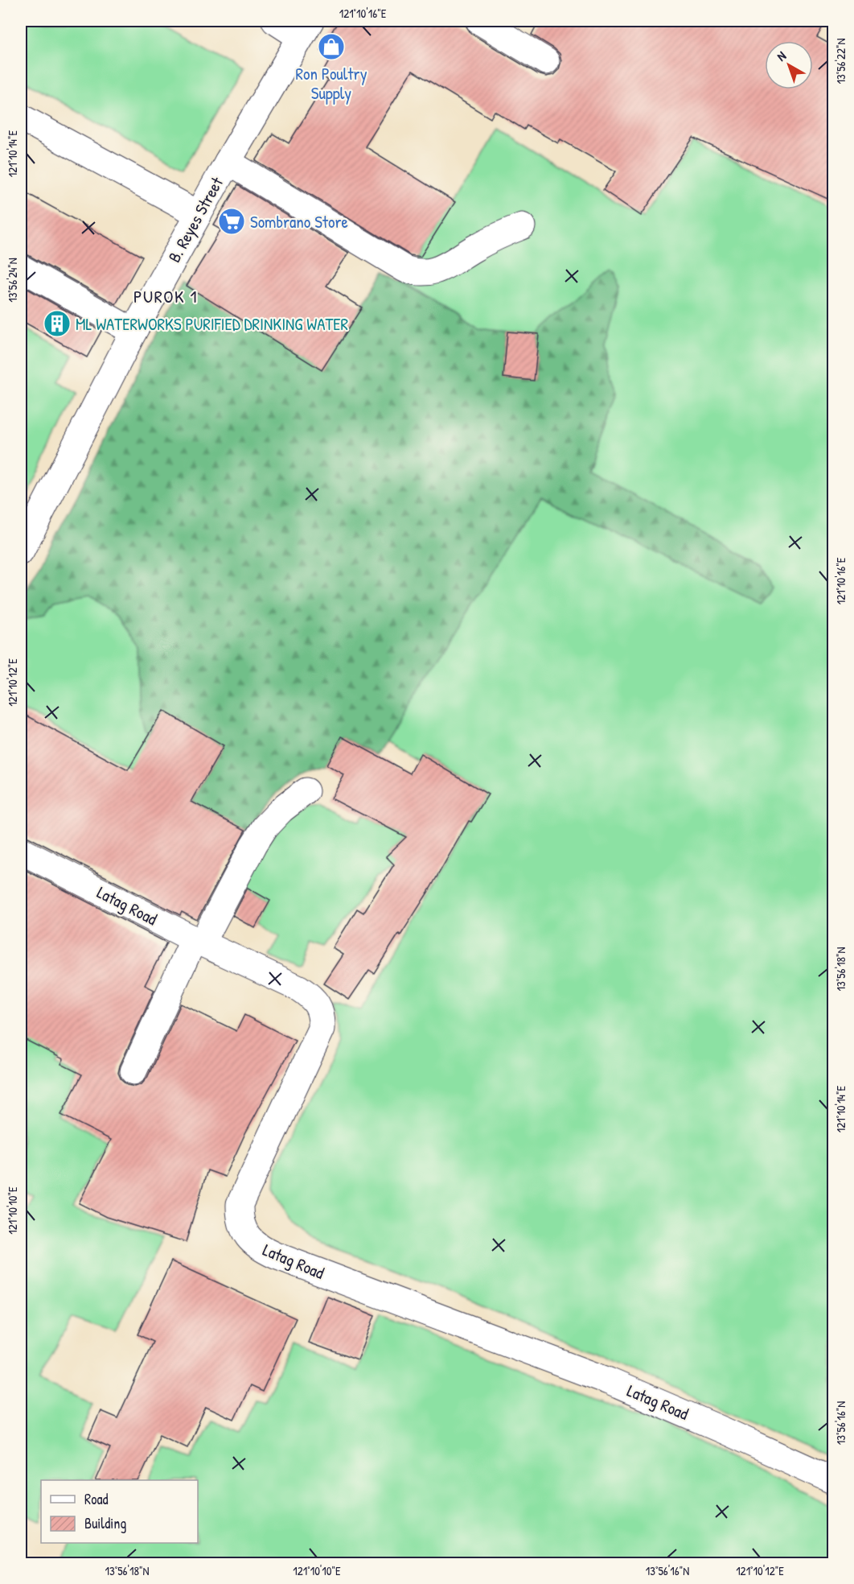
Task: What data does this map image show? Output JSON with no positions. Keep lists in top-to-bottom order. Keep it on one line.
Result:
{"streets":{"street":["B. Reyes Street","Latag Road"]},"districts":["PUROK 1"],"places":{"shop":["Ron Poultry Supply"],"supermarket":["Sombrano Store"],"building":["ML WATERWORKS PURIFIED DRINKING WATER"]},"legend":["Road","Building"],"north":"top left","coordinates":["121°10'16\"E","13°56'22\"N","121°10'14\"E","13°56'24\"N","121°10'12\"E","13°56'18\"N","121°10'10\"E","13°56'16\"N"]}
